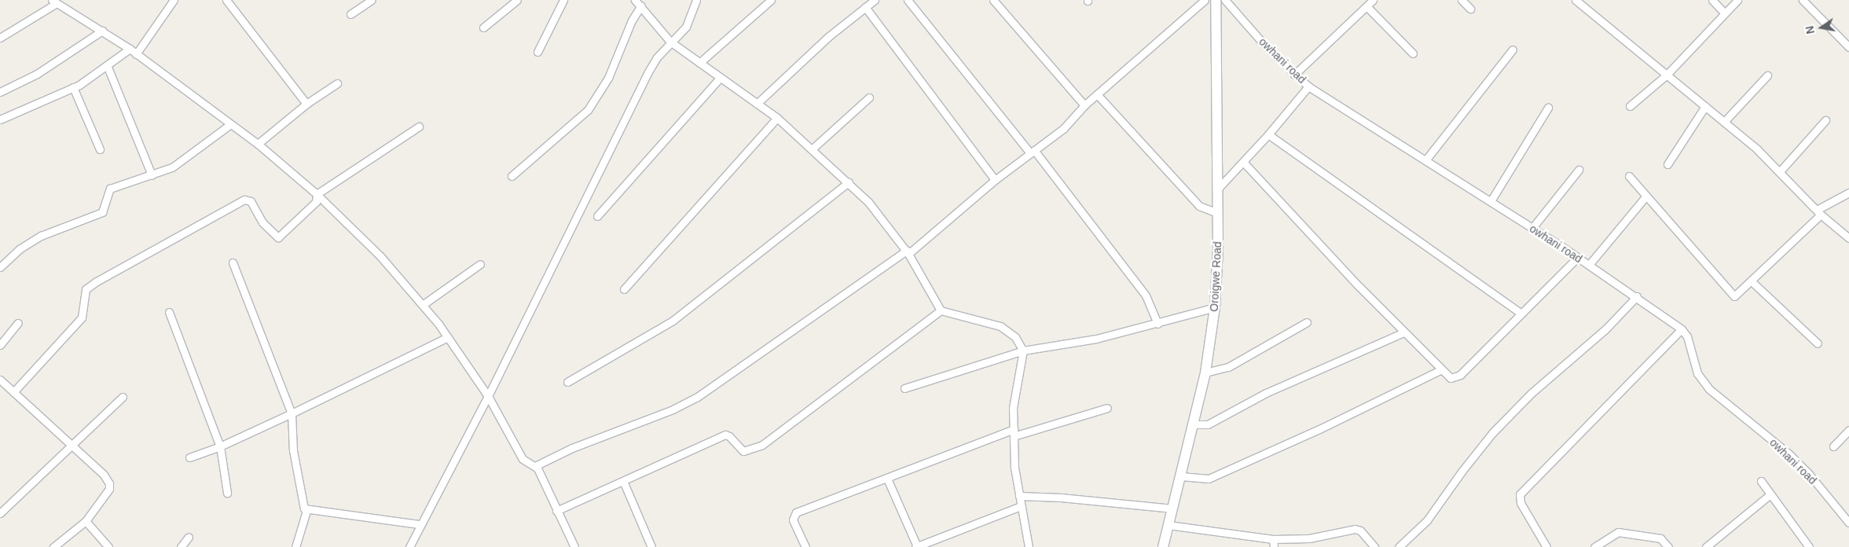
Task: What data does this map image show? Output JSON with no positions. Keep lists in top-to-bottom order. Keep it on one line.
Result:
{"streets":{"street":["owhani road","Oroigwe Road"]},"north":"left"}
